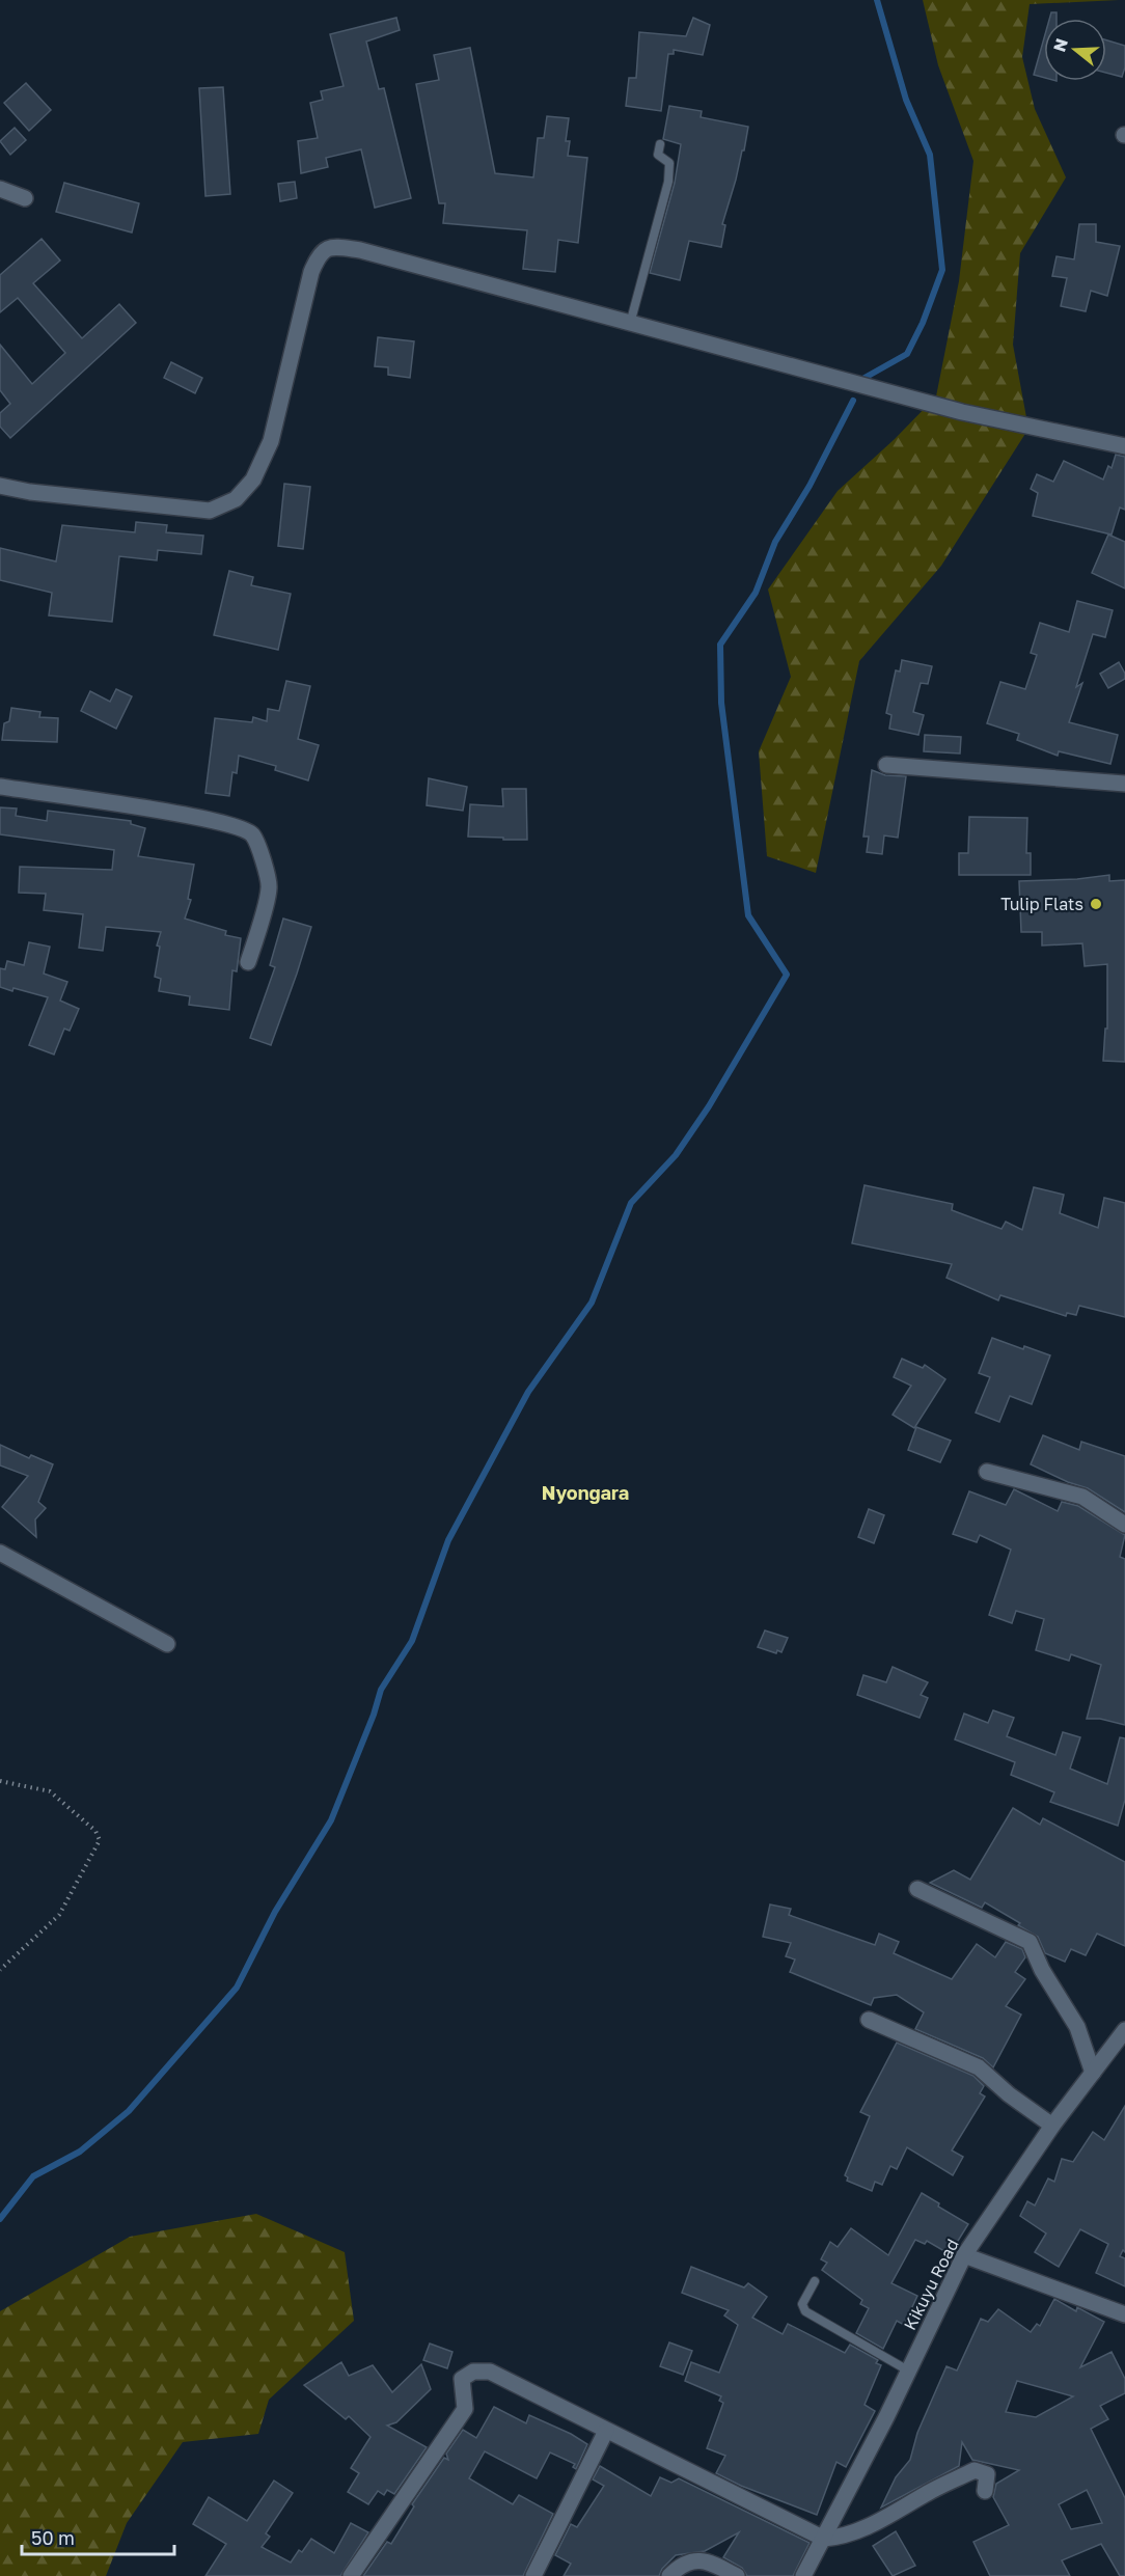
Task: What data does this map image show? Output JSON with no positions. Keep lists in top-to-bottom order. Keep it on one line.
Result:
{"streets":{"street":["Kikuyu Road"]},"districts":["Nyongara"],"places":["Tulip Flats"],"scale_bar":"50 m","north":"left"}
